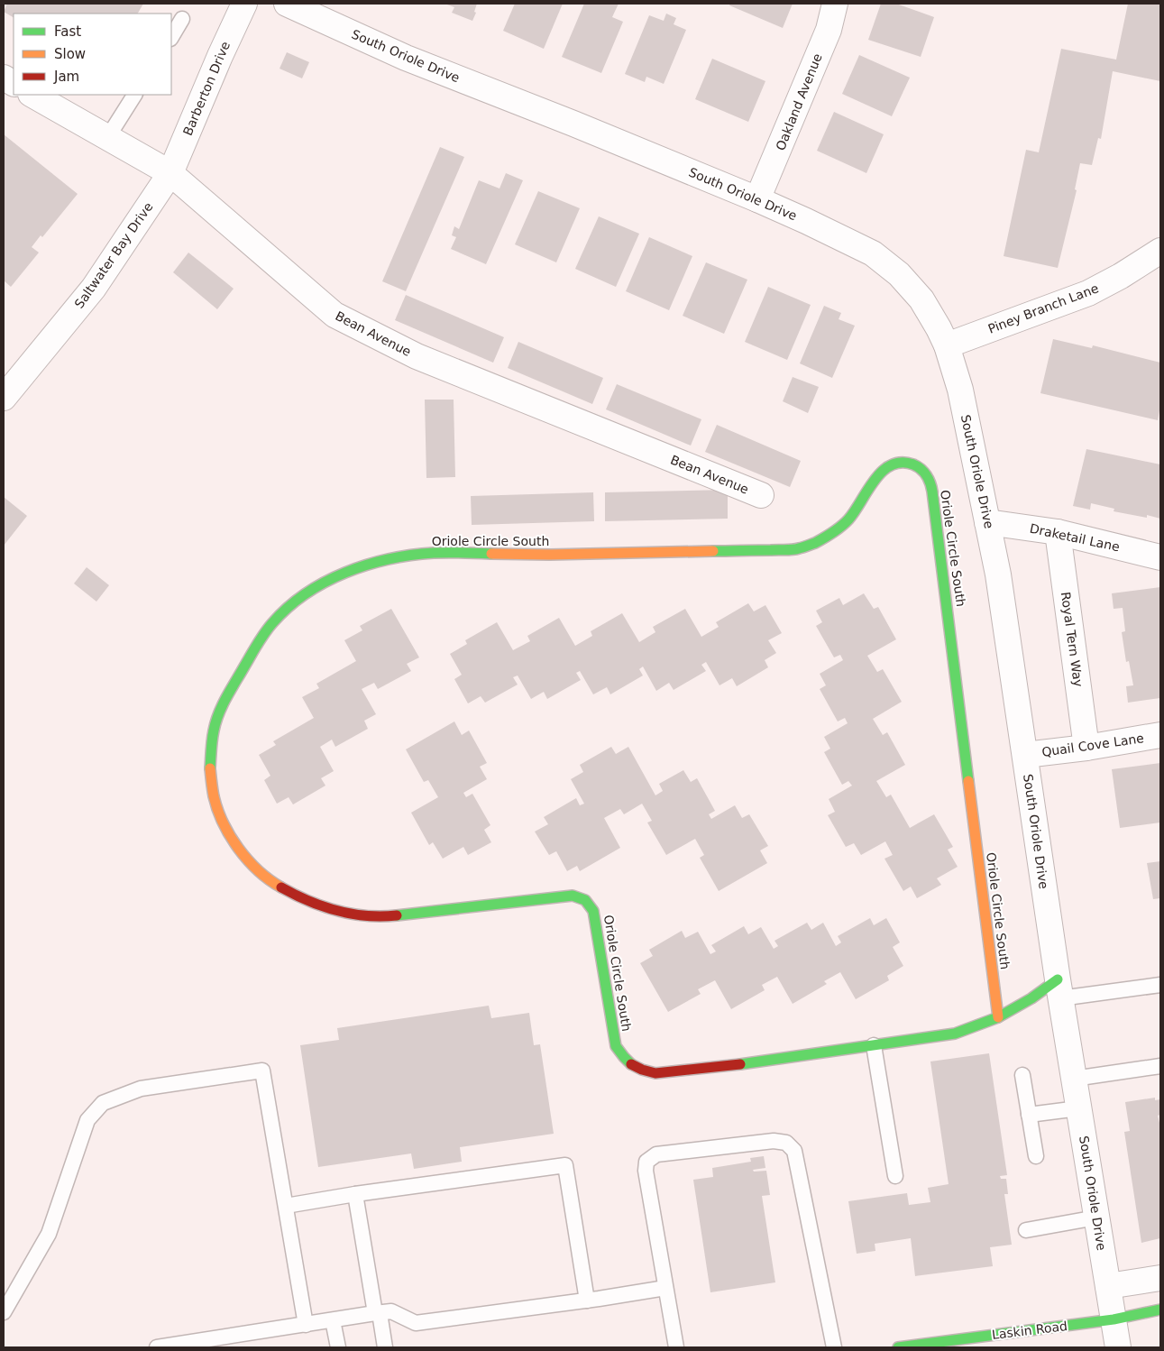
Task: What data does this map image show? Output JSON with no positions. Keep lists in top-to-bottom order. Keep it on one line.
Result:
{"streets":{"street":["South Oriole Drive","Barberton Drive","Oakland Avenue","Saltwater Bay Drive","Piney Branch Lane","Bean Avenue","Draketail Lane","Oriole Circle South","Royal Tern Way","Quail Cove Lane","Laskin Road"]},"crossings":[["South Oriole Drive","Oakland Avenue"],["South Oriole Drive","Piney Branch Lane"],["South Oriole Drive","Draketail Lane"],["South Oriole Drive","Oriole Circle South"],["South Oriole Drive","Quail Cove Lane"],["South Oriole Drive","Laskin Road"],["Barberton Drive","Saltwater Bay Drive"],["Barberton Drive","Bean Avenue"],["Saltwater Bay Drive","Bean Avenue"],["Draketail Lane","Royal Tern Way"],["Royal Tern Way","Quail Cove Lane"]],"legend":["Fast","Slow","Jam"]}
